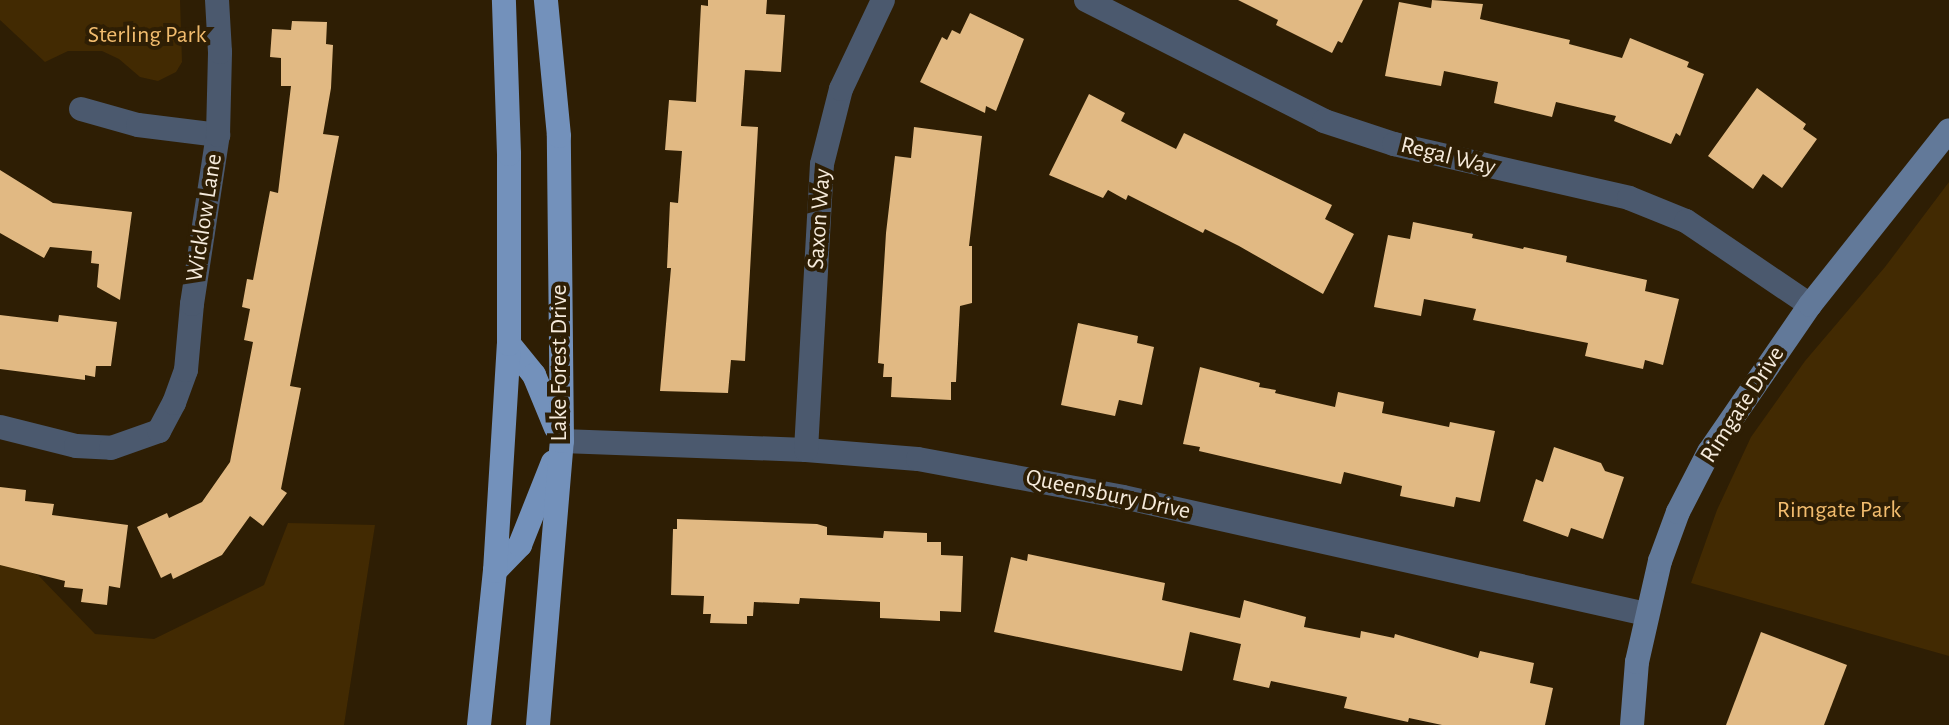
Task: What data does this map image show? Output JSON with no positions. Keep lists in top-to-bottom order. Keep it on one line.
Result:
{"streets":{"main road":["Lake Forest Drive"],"street":["Regal Way","Wicklow Lane","Saxon Way","Rimgate Drive","Queensbury Drive"]},"crossings":[["Regal Way","Rimgate Drive"],["Saxon Way","Queensbury Drive"],["Lake Forest Drive","Queensbury Drive"],["Rimgate Drive","Queensbury Drive"]],"parks":["Sterling Park","Rimgate Park"]}
